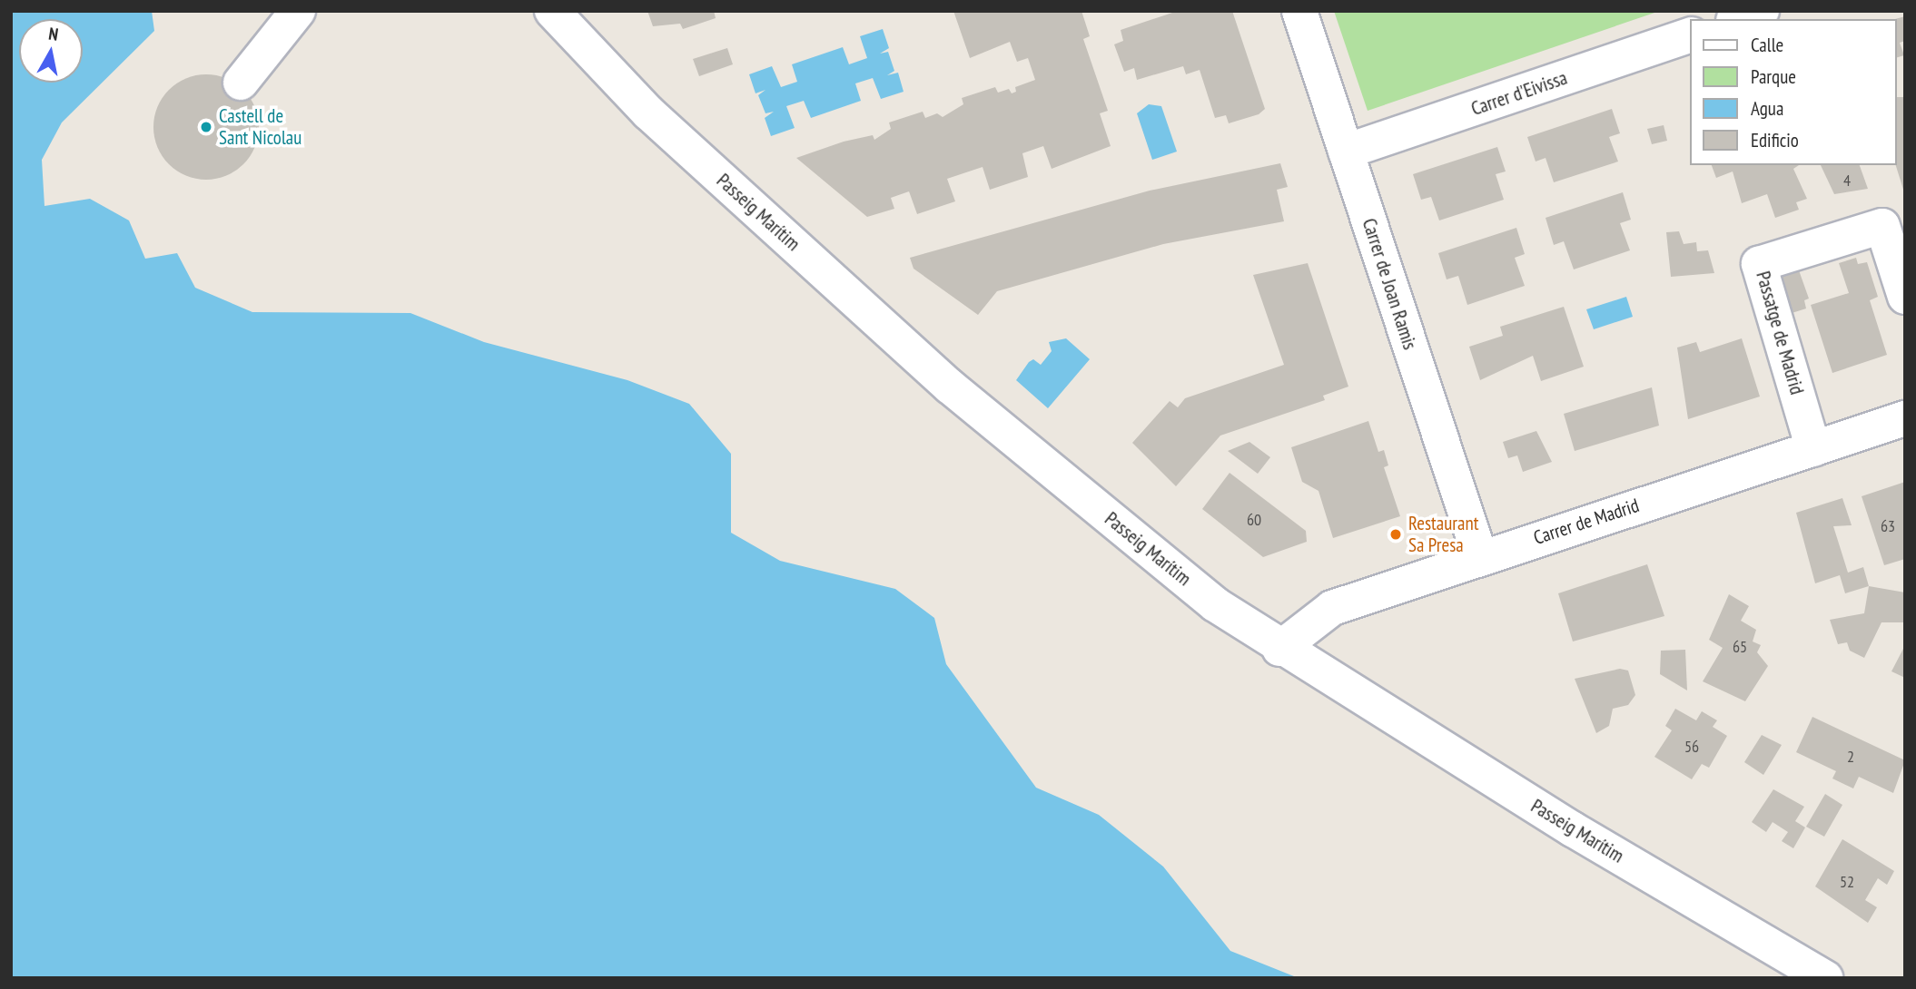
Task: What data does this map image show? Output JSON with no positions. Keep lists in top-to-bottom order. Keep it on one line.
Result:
{"streets":{"street":["Carrer d'Eivissa","Passeig Marítim","Carrer de Joan Ramis","Passatge de Madrid","Carrer de Madrid"]},"crossings":[["Carrer d'Eivissa","Carrer de Joan Ramis"],["Passeig Marítim","Carrer de Madrid"],["Carrer de Joan Ramis","Carrer de Madrid"],["Passatge de Madrid","Carrer de Madrid"]],"places":["Castell de Sant Nicolau","Restaurant Sa Presa"],"house_numbers":["4","60","63","65","56","2","52"],"legend":["Calle","Parque","Agua","Edificio"],"north":"top"}
